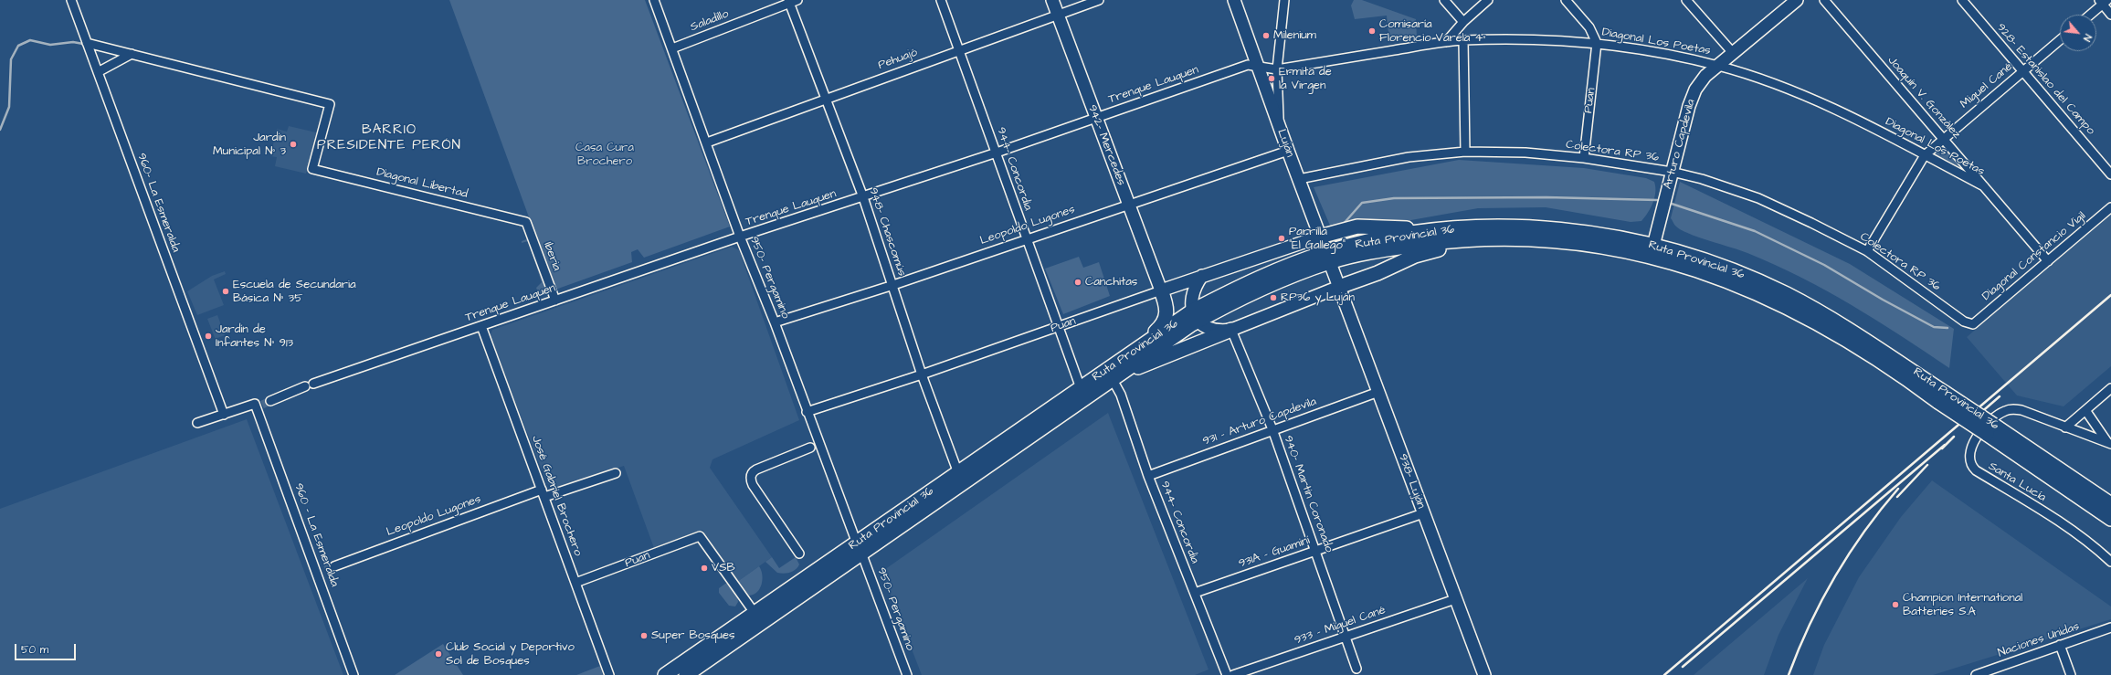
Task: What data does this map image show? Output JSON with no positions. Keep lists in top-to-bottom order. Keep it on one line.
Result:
{"streets":{"main road":["Puan","Luján","Arturo Capdevila","942- Mercedes","Ruta Provincial 36","938- Luján"],"street":["Saladillo","Diagonal Los Poetas","Pehuajó","928- Estanislao del Campo","Trenque Lauquen","Miguel Cané","Joaquín V. González","Colectora RP 36","944- Concordia","Diagonal Libertad","960- La Esmeralda","Leopoldo Lugones","948- Chascomús","Iberia","Diagonal Constancio Vigil","950- Pergamino","931 - Arturo Capdevila","Santa Lucía","940- Martín Coronado","José Gabriel Brochero","960 - La Esmeralda","931A - Guaminí","933 - Miguel Cané","Naciones Unidas"]},"crossings":[["Saladillo","948- Chascomús"],["Saladillo","950- Pergamino"],["Diagonal Los Poetas","Trenque Lauquen"],["Diagonal Los Poetas","Miguel Cané"],["Diagonal Los Poetas","Joaquín V. González"],["Diagonal Los Poetas","Puan"],["Diagonal Los Poetas","Arturo Capdevila"],["Pehuajó","942- Mercedes"],["Pehuajó","944- Concordia"],["Pehuajó","948- Chascomús"],["Pehuajó","950- Pergamino"],["928- Estanislao del Campo","Miguel Cané"],["Trenque Lauquen","Luján"],["Trenque Lauquen","942- Mercedes"],["Trenque Lauquen","944- Concordia"],["Trenque Lauquen","948- Chascomús"],["Trenque Lauquen","Iberia"],["Trenque Lauquen","950- Pergamino"],["Trenque Lauquen","José Gabriel Brochero"],["Miguel Cané","Joaquín V. González"],["Miguel Cané","Colectora RP 36"],["Joaquín V. González","Diagonal Constancio Vigil"],["Puan","Luján"],["Puan","942- Mercedes"],["Puan","Colectora RP 36"],["Puan","944- Concordia"],["Puan","948- Chascomús"],["Puan","Ruta Provincial 36"],["Puan","950- Pergamino"],["Puan","José Gabriel Brochero"],["Luján","Colectora RP 36"],["Luján","Leopoldo Lugones"],["Luján","Ruta Provincial 36"],["Luján","938- Luján"],["Arturo Capdevila","Colectora RP 36"],["Arturo Capdevila","Ruta Provincial 36"],["942- Mercedes","Leopoldo Lugones"],["Colectora RP 36","Diagonal Constancio Vigil"],["944- Concordia","Leopoldo Lugones"],["944- Concordia","Ruta Provincial 36"],["944- Concordia","931 - Arturo Capdevila"],["944- Concordia","931A - Guaminí"],["Diagonal Libertad","Iberia"],["960- La Esmeralda","960 - La Esmeralda"],["Leopoldo Lugones","948- Chascomús"],["Leopoldo Lugones","950- Pergamino"],["Leopoldo Lugones","José Gabriel Brochero"],["948- Chascomús","Ruta Provincial 36"],["Ruta Provincial 36","950- Pergamino"],["931 - Arturo Capdevila","938- Luján"],["931 - Arturo Capdevila","940- Martín Coronado"],["938- Luján","931A - Guaminí"],["938- Luján","933 - Miguel Cané"],["940- Martín Coronado","931A - Guaminí"],["940- Martín Coronado","933 - Miguel Cané"]],"districts":["BARRIO PRESIDENTE PERÓN"],"parks":["Casa Cura Brochero"],"places":["Comisaría Florencio Varela 4°","Milenium","Ermita de la Virgen","Jardín Municipal N° 3","Parrilla \"El Gallego\"","Canchitas","Escuela de Secundaria Básica N° 35","RP36 y Luján","Jardín de Infantes N° 913","VSB","Champion International Batteries S.A","Super Bosques","Club Social y Deportivo Sol de Bosques"],"scale_bar":"50 m","north":"bottom right"}
